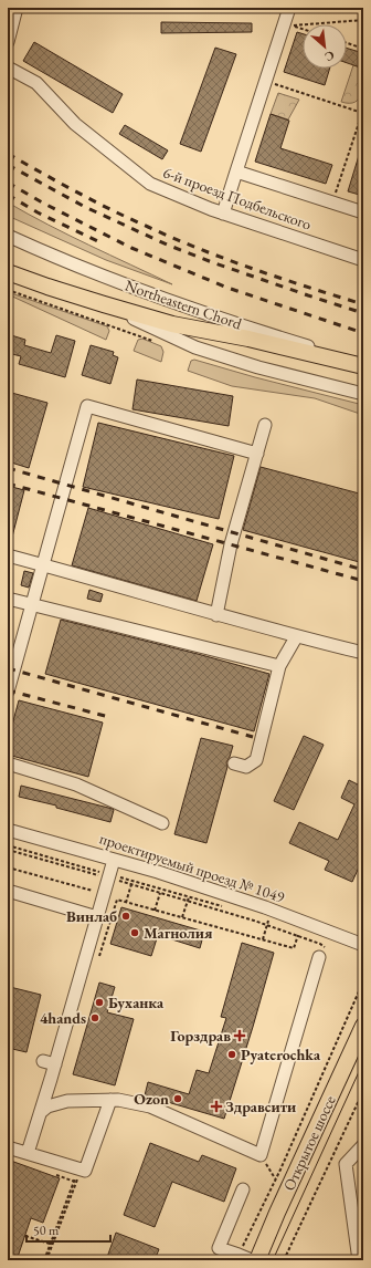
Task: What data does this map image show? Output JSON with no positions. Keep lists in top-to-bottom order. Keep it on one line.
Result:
{"streets":{"main road":["Northeastern Chord","Открытое шоссе"],"street":["6-й проезд Подбельского","проектируемый проезд № 1049"]},"places":{"other":["Винлаб","Магнолия","Буханка","4hands","Pyaterochka","Ozon"],"health":["Горздрав","Здравсити"]},"scale_bar":"50 m","north":"bottom right"}
